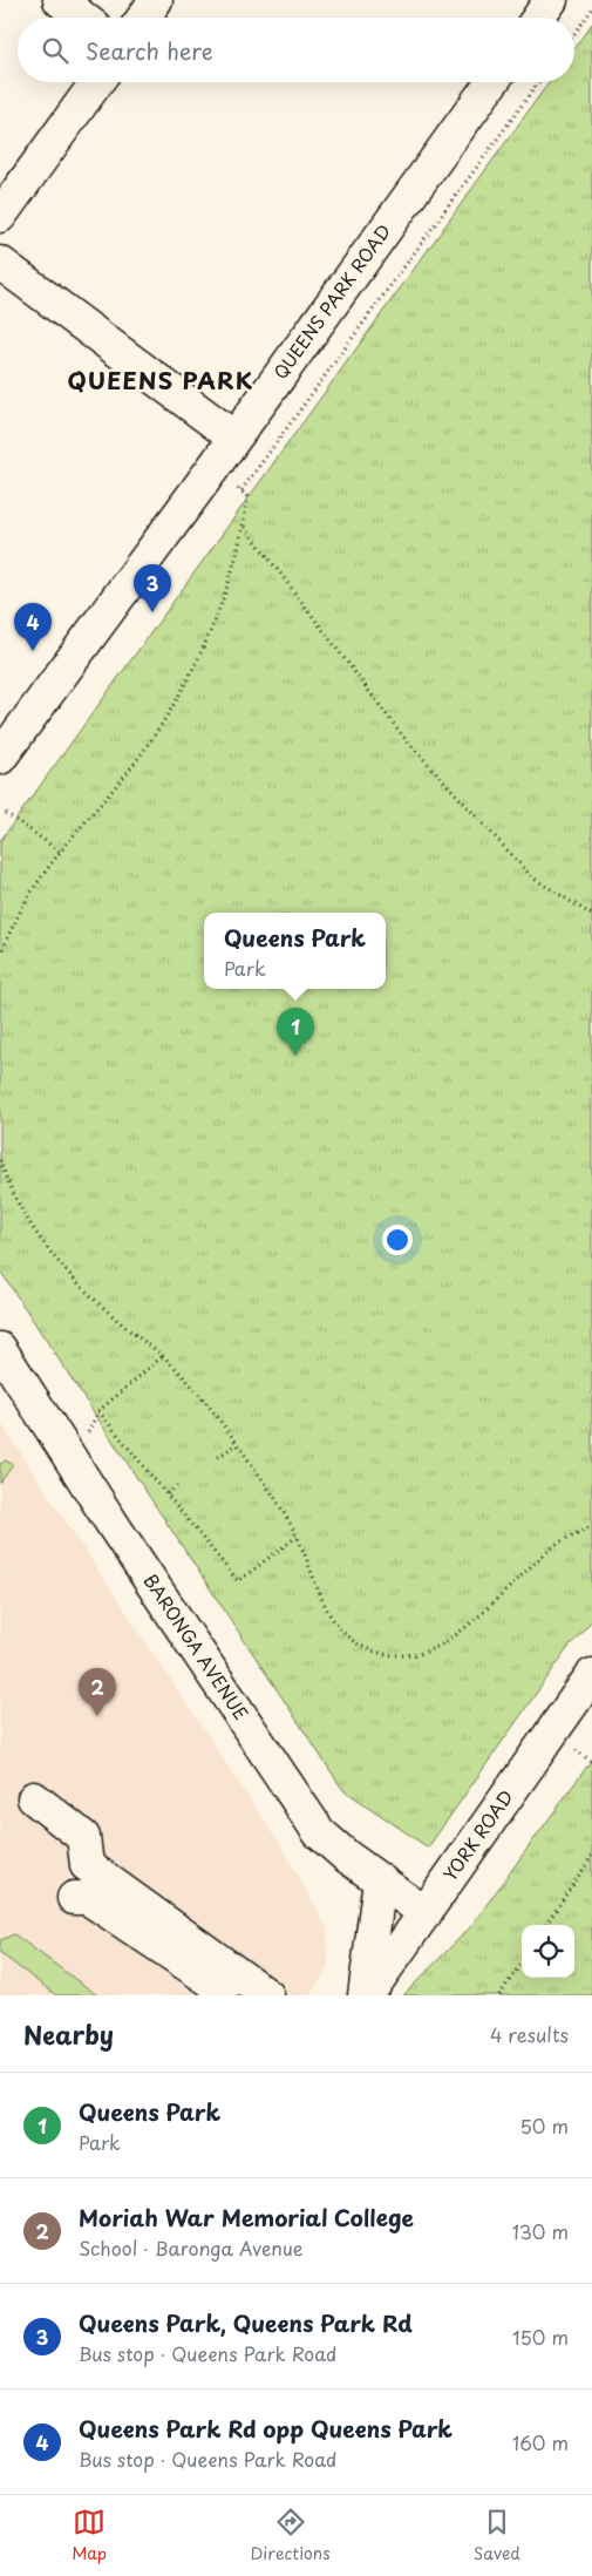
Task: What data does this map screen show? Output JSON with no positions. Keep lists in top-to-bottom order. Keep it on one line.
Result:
{"streets":{"street":["QUEENS PARK ROAD","BARONGA AVENUE","YORK ROAD"]},"crossings":[["BARONGA AVENUE","YORK ROAD"]],"districts":["QUEENS PARK"],"page":{"search":"Search here","pins":["3","4","1","2"],"popup":["Queens Park","Park"],"heading":["Nearby","4 results"],"list":[{"mark":"1","name":"Queens Park","note":"Park","value":"50 m"},{"mark":"2","name":"Moriah War Memorial College","note":"School · Baronga Avenue","value":"130 m"},{"mark":"3","name":"Queens Park, Queens Park Rd","note":"Bus stop · Queens Park Road","value":"150 m"},{"mark":"4","name":"Queens Park Rd opp Queens Park","note":"Bus stop · Queens Park Road","value":"160 m"}],"nav":["Map","Directions","Saved"]}}
